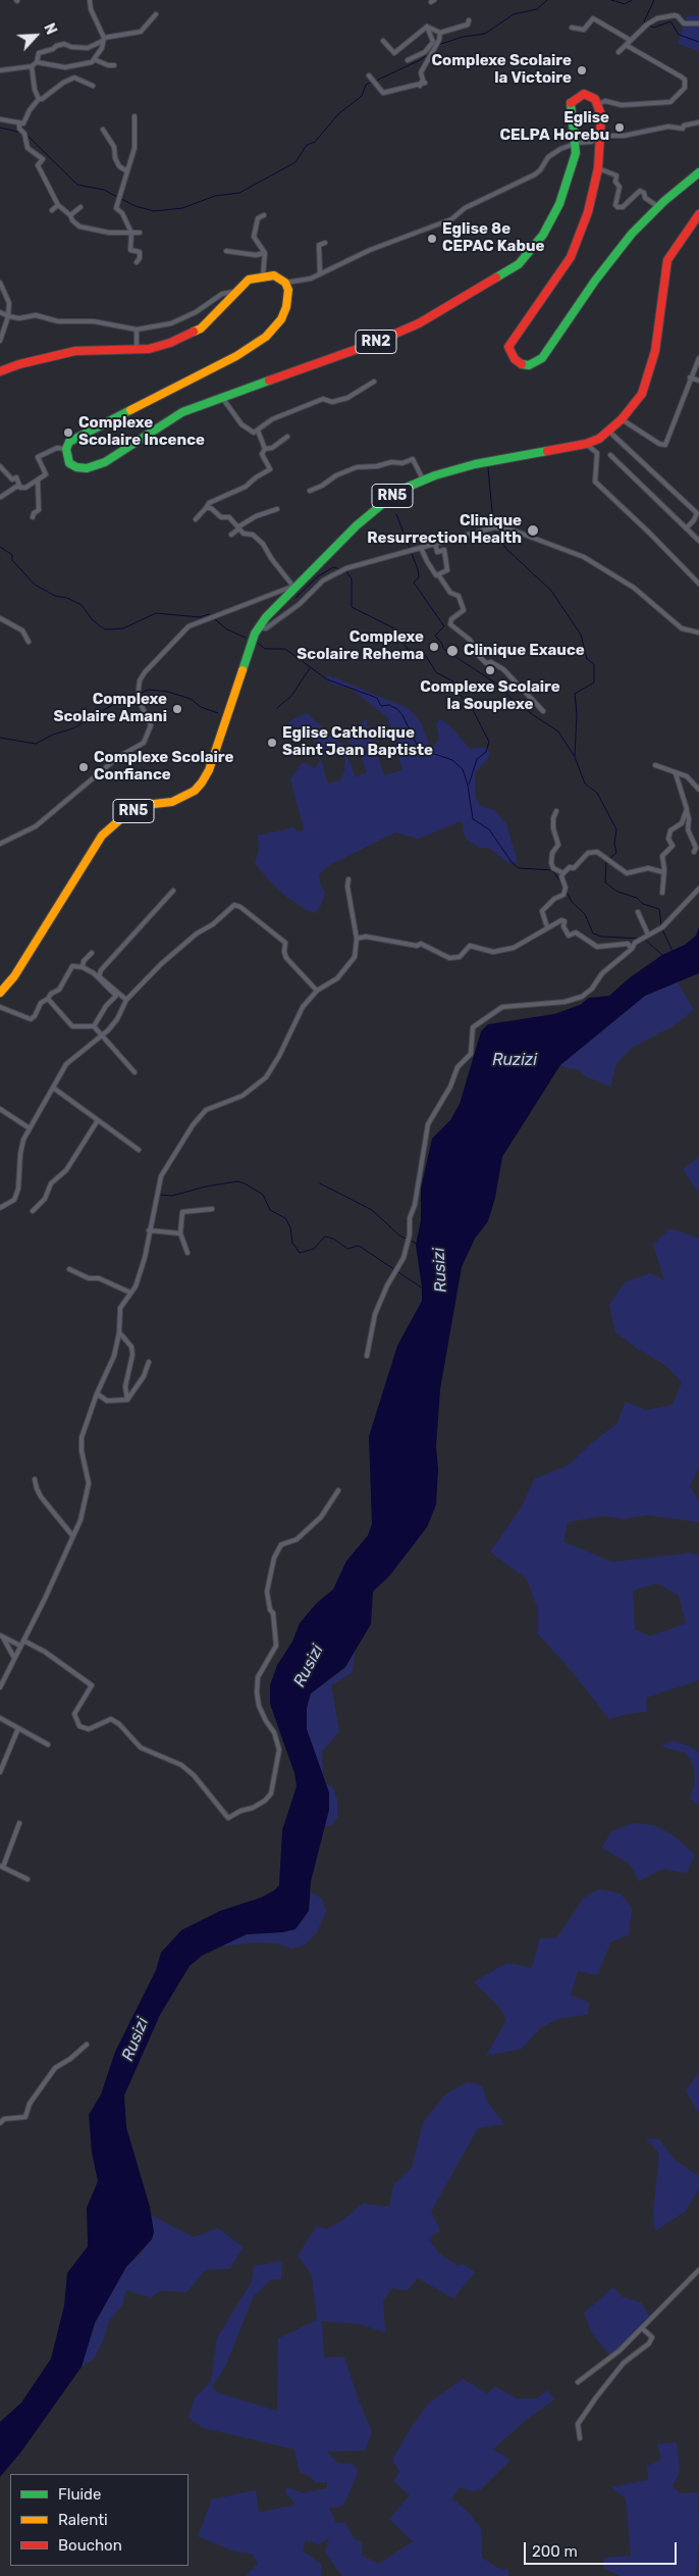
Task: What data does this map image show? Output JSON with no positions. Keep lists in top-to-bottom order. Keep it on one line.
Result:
{"streets":{"highway":["RN2","RN5"]},"water":["Ruzizi","Rusizi"],"places":["Complexe Scolaire la Victoire","Eglise CELPA Horebu","Eglise 8e CEPAC Kabue","Complexe Scolaire Incence","Clinique Resurrection Health","Complexe Scolaire Rehema","Clinique Exauce","Complexe Scolaire la Souplexe","Complexe Scolaire Amani","Eglise Catholique Saint Jean Baptiste","Complexe Scolaire Confiance"],"legend":["Fluide","Ralenti","Bouchon"],"scale_bar":"200 m","north":"top right"}
